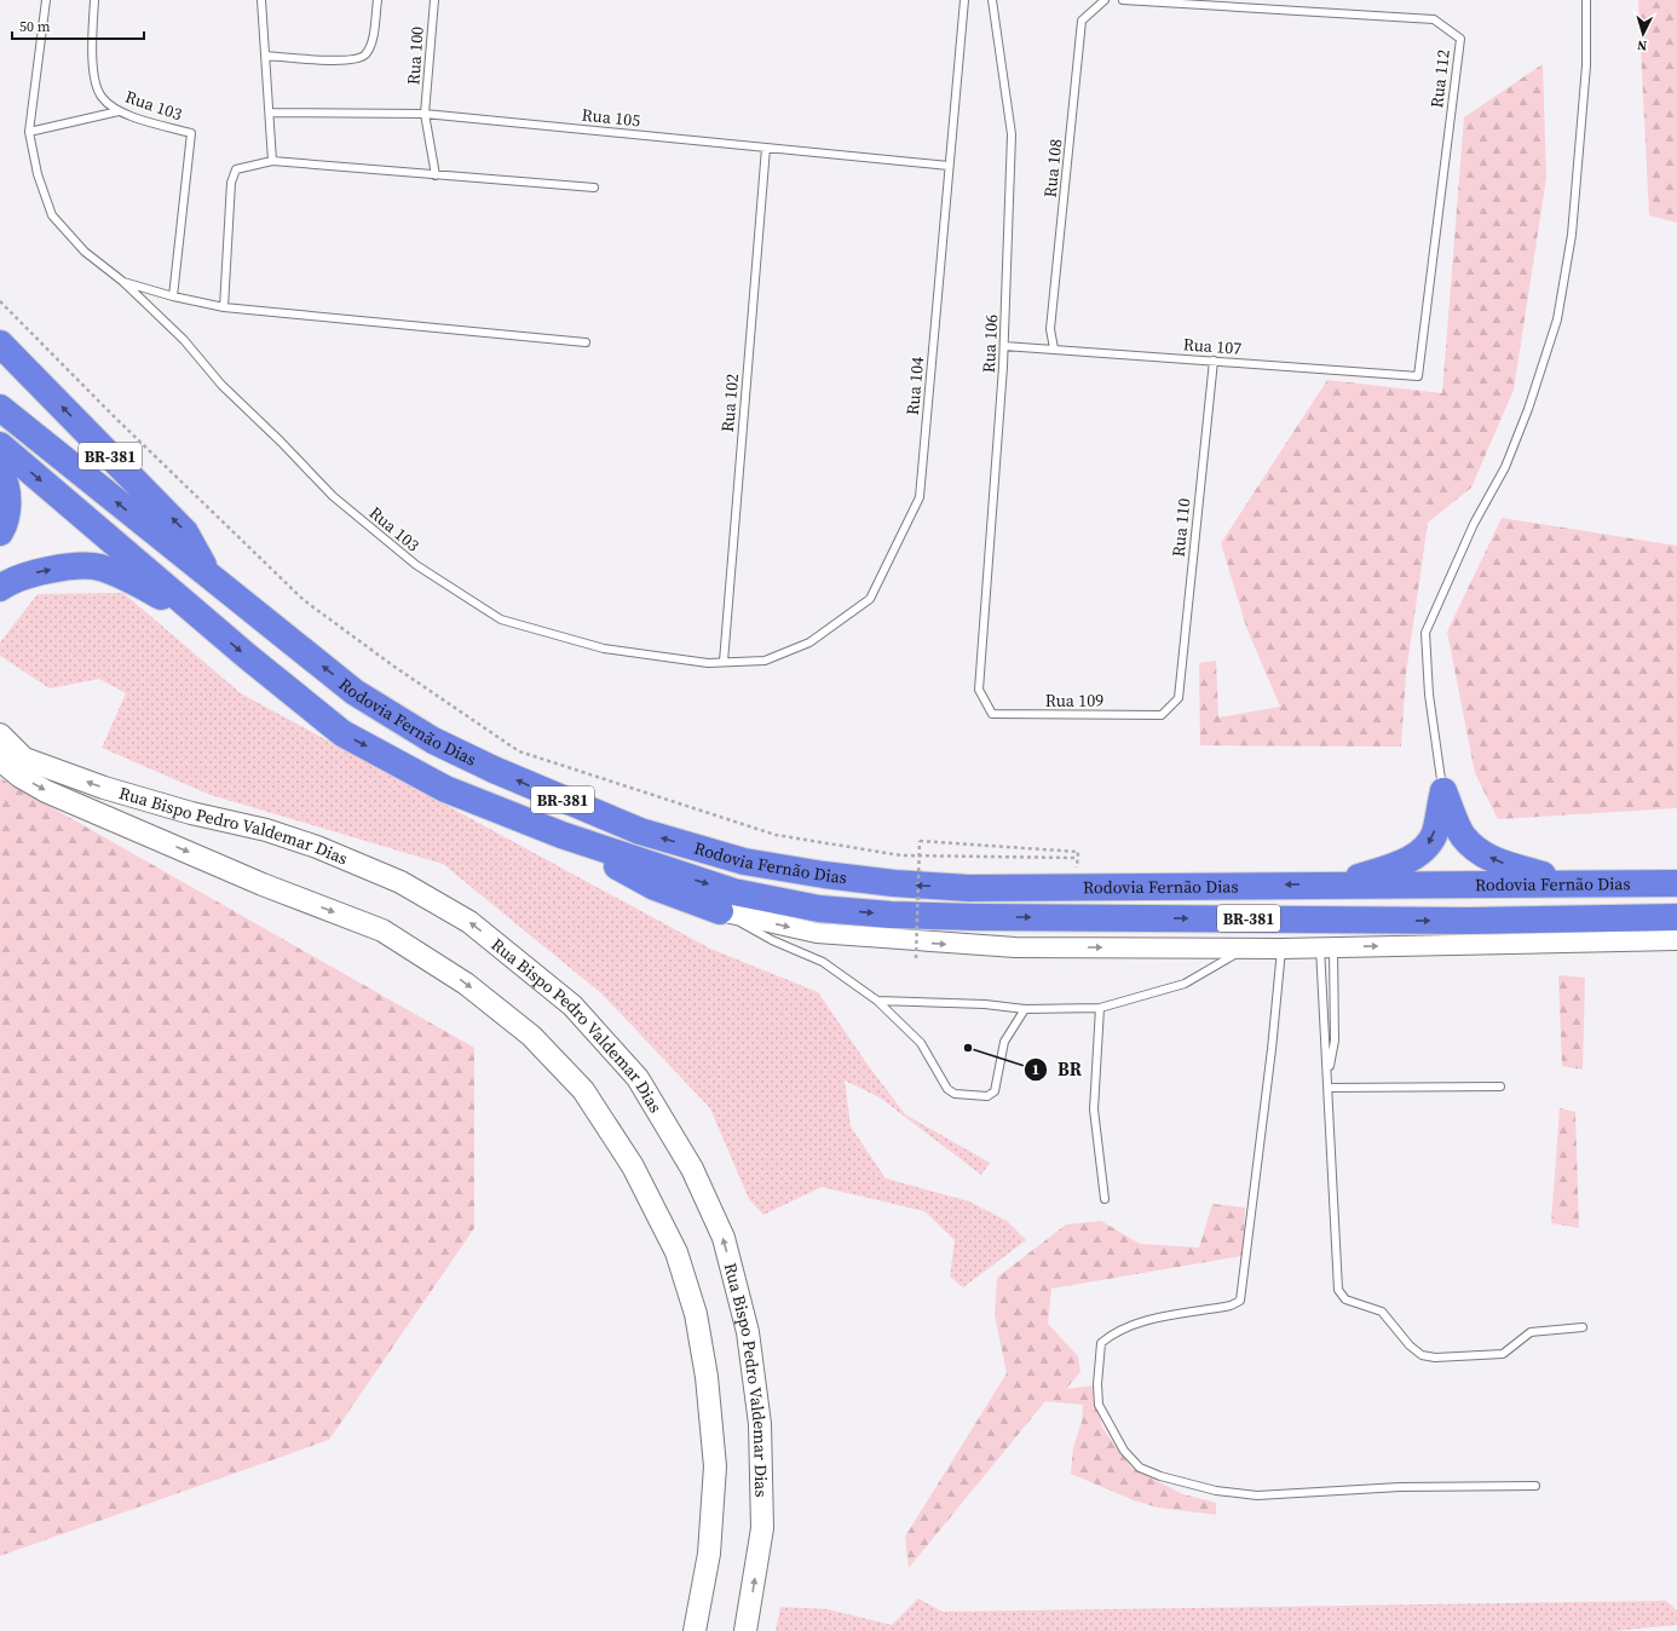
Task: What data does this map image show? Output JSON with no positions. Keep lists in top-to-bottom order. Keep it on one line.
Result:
{"streets":{"highway":["BR-381","Rodovia Fernão Dias"],"main road":["Rua Bispo Pedro Valdemar Dias"],"lane":["Rua 100","Rua 112","Rua 103","Rua 105","Rua 108","Rua 106","Rua 107","Rua 104","Rua 102","Rua 110","Rua 109"]},"crossings":[["Rua 100","Rua 105"],["Rua 112","Rua 107"],["Rua 103","Rua 104"],["Rua 103","Rua 102"],["Rua 105","Rua 104"],["Rua 105","Rua 102"],["Rua 108","Rua 107"],["Rua 106","Rua 107"],["Rua 106","Rua 109"],["Rua 107","Rua 110"],["Rua 104","Rua 102"],["BR-381","Rodovia Fernão Dias"],["Rua 110","Rua 109"]],"places":["BR"],"scale_bar":"50 m","north":"bottom"}
